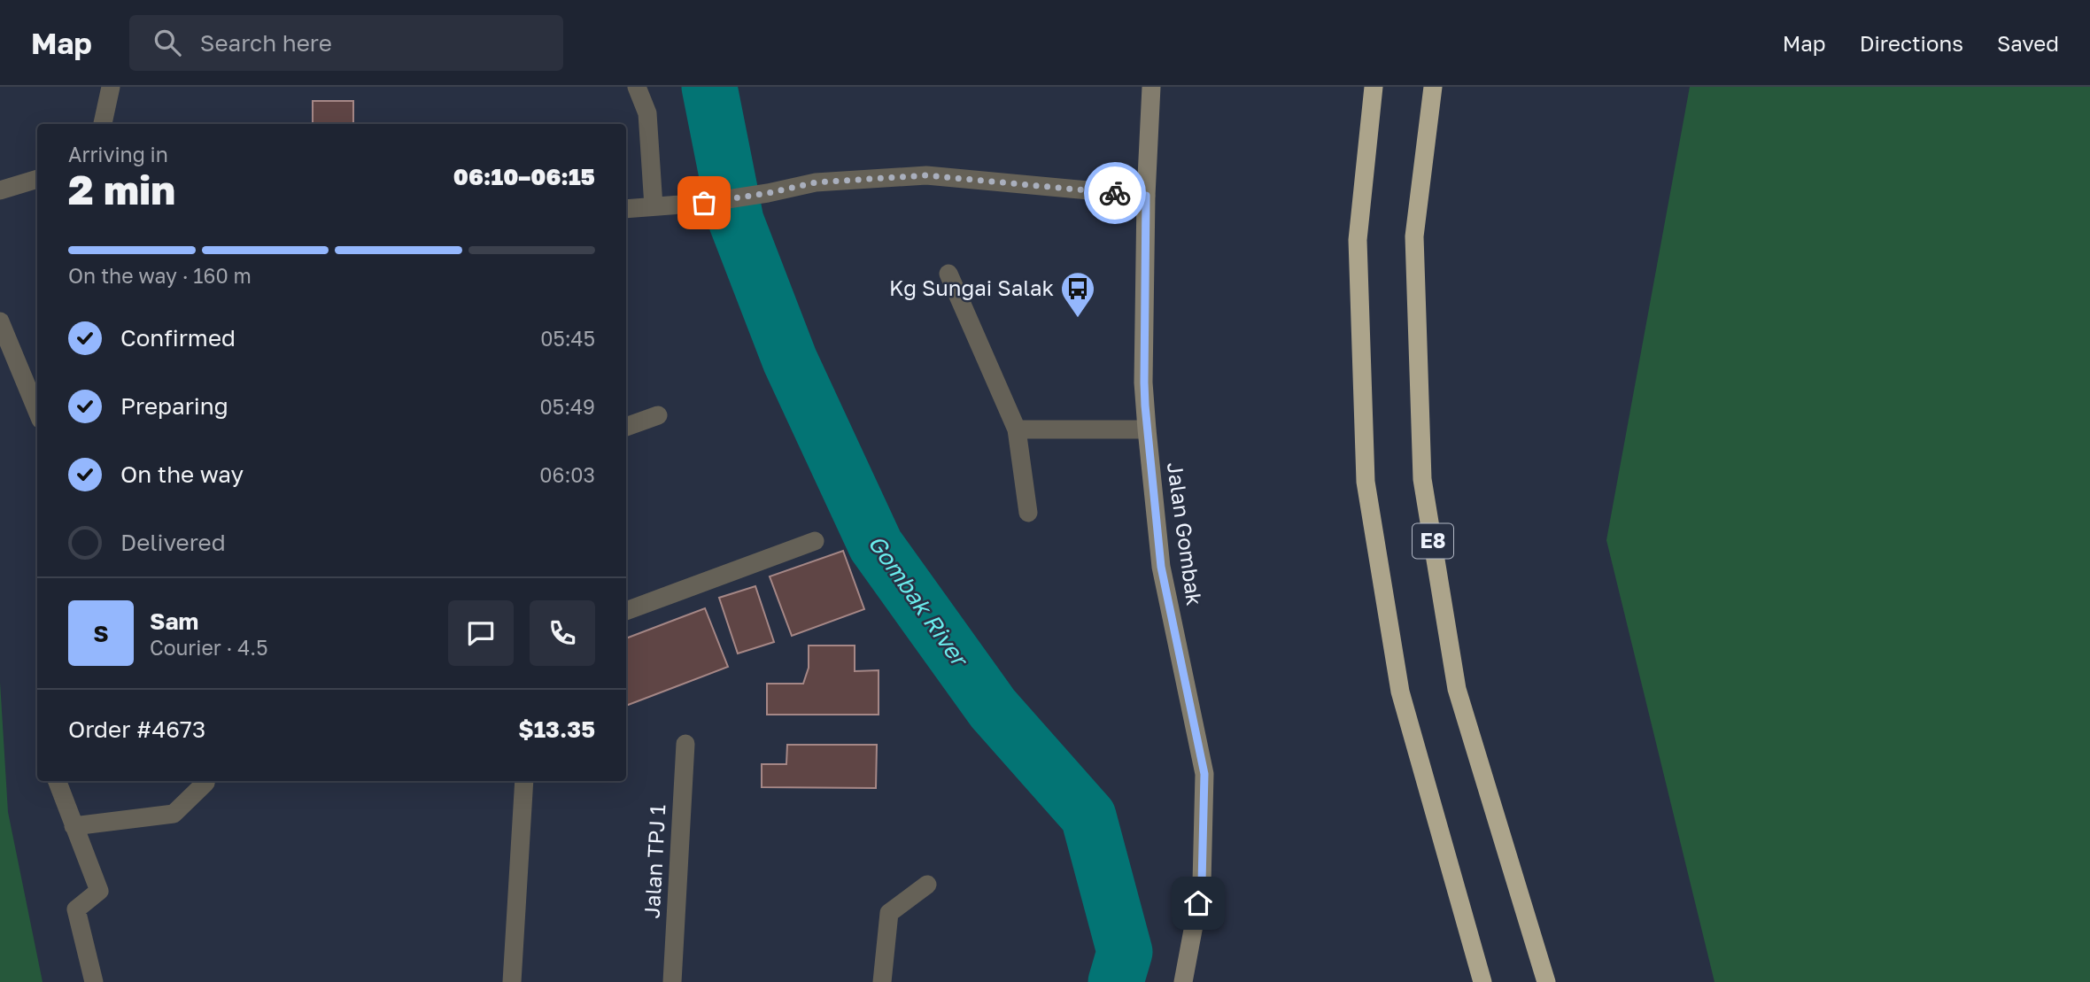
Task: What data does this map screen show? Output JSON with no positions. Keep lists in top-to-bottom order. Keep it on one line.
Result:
{"streets":{"highway":["E8"],"main road":["Jalan Gombak"],"street":["Jalan TPJ 1"]},"water":["Gombak River"],"places":{"bus stop":["Kg Sungai Salak"]},"page":{"header":"Map","search":"Search here","nav":["Map","Directions","Saved"],"heading":["2 min","Arriving in","06:10–06:15"],"panel":["Sam","Courier · 4.5","Order #4673","$13.35"],"bar":"On the way · 160 m","list":[["Confirmed","05:45"],["Preparing","05:49"],["On the way","06:03"],"Delivered"],"round":"S"}}
